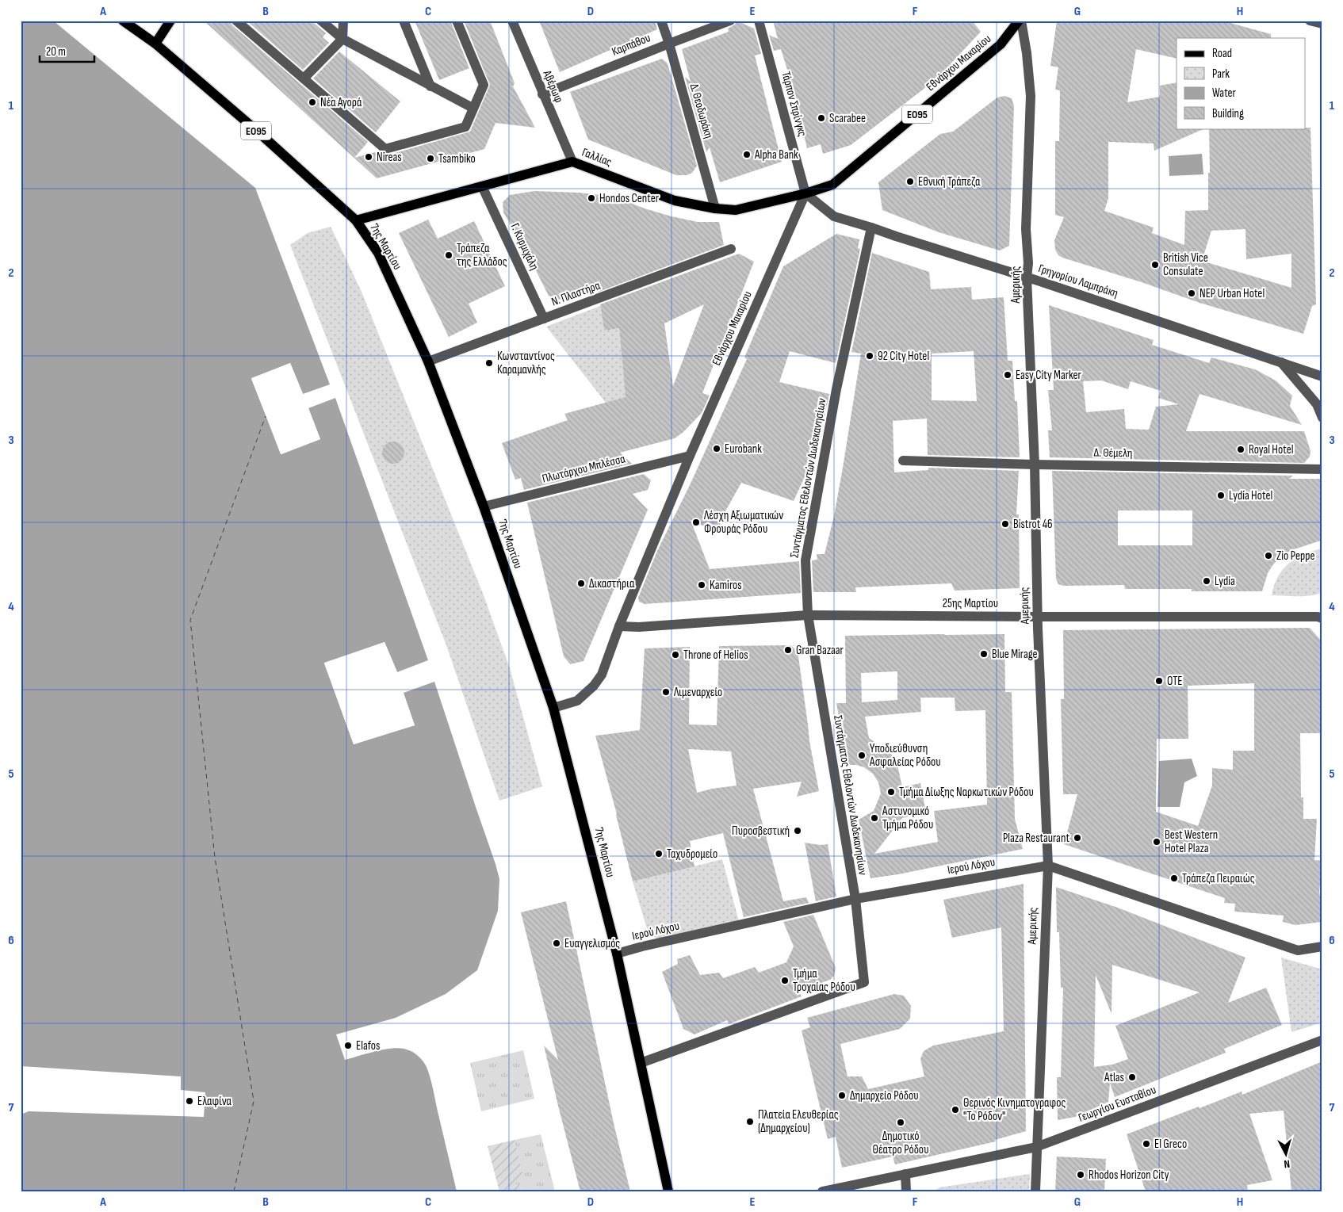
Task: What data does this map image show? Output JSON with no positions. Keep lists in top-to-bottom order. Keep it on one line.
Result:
{"streets":{"main road":["Εθνάρχου Μακαρίου","ΕΟ95","Γαλλίας","7ης Μαρτίου"],"street":["Καρπάθου","Αβέρωφ","Τάρπον Σπρίνγκς","Δ. Θεοδωράκη","Γ. Κυρμιχάλη","Γρηγορίου Λαμπράκη","Αμερικής","Ν. Πλαστήρα","Δ. Θέμελη","Πλωτάρχου Μπλέσσα","Συντάγματος Εθελοντών Δωδεκανησίων","25ης Μαρτίου","Ιερού Λόχου","Γεωργίου Ευσταθίου"]},"crossings":[["Καρπάθου","Αβέρωφ"],["Καρπάθου","Δ. Θεοδωράκη"],["Εθνάρχου Μακαρίου","Τάρπον Σπρίνγκς"],["Εθνάρχου Μακαρίου","Γαλλίας"],["Εθνάρχου Μακαρίου","7ης Μαρτίου"],["Εθνάρχου Μακαρίου","Γρηγορίου Λαμπράκη"],["Εθνάρχου Μακαρίου","Αμερικής"],["Εθνάρχου Μακαρίου","Πλωτάρχου Μπλέσσα"],["Εθνάρχου Μακαρίου","25ης Μαρτίου"],["Αβέρωφ","Γαλλίας"],["Τάρπον Σπρίνγκς","Γαλλίας"],["Τάρπον Σπρίνγκς","Γρηγορίου Λαμπράκη"],["Δ. Θεοδωράκη","Γαλλίας"],["Γαλλίας","7ης Μαρτίου"],["Γαλλίας","Γ. Κυρμιχάλη"],["Γαλλίας","Γρηγορίου Λαμπράκη"],["7ης Μαρτίου","Ν. Πλαστήρα"],["7ης Μαρτίου","Πλωτάρχου Μπλέσσα"],["7ης Μαρτίου","Συντάγματος Εθελοντών Δωδεκανησίων"],["7ης Μαρτίου","Ιερού Λόχου"],["Γ. Κυρμιχάλη","Ν. Πλαστήρα"],["Γρηγορίου Λαμπράκη","Αμερικής"],["Γρηγορίου Λαμπράκη","Συντάγματος Εθελοντών Δωδεκανησίων"],["Αμερικής","Δ. Θέμελη"],["Αμερικής","25ης Μαρτίου"],["Αμερικής","Ιερού Λόχου"],["Αμερικής","Γεωργίου Ευσταθίου"],["Συντάγματος Εθελοντών Δωδεκανησίων","25ης Μαρτίου"],["Συντάγματος Εθελοντών Δωδεκανησίων","Ιερού Λόχου"]],"places":["Νέα Αγορά","Scarabee","Alpha Bank","Nireas","Tsambiko","Εθνική Τράπεζα","Hondos Center","Τράπεζα της Ελλάδος","British Vice Consulate","NEP Urban Hotel","92 City Hotel","Κωνσταντίνος Καραμανλής","Easy City Marker","Eurobank","Royal Hotel","Lydia Hotel","Λέσχη Αξιωματικών Φρουράς Ρόδου","Bistrot 46","Zio Peppe","Lydia","Δικαστήρια","Kamiros","Gran Bazaar","Blue Mirage","Throne of Helios","ΟΤΕ","Λιμεναρχείο","Υποδιεύθυνση Ασφαλείας Ρόδου","Τμήμα Δίωξης Ναρκωτικών Ρόδου","Αστυνομικό Τμήμα Ρόδου","Πυροσβεστική","Plaza Restaurant","Best Western Hotel Plaza","Ταχυδρομείο","Τράπεζα Πειραιώς","Ευαγγελισμός","Τμήμα Τροχαίας Ρόδου","Elafos","Atlas","Δημαρχείο Ρόδου","Ελαφίνα","Θερινός Κινηματογραφος \"Το Ρόδον\"","Πλατεία Ελευθερίας (Δημαρχείου)","Δημοτικό Θέατρο Ρόδου","El Greco","Rhodos Horizon City"],"legend":["Road","Park","Water","Building"],"scale_bar":"20 m","north":"bottom","grid":{"columns":["A","B","C","D","E","F","G","H"],"rows":["1","2","3","4","5","6","7"]}}
